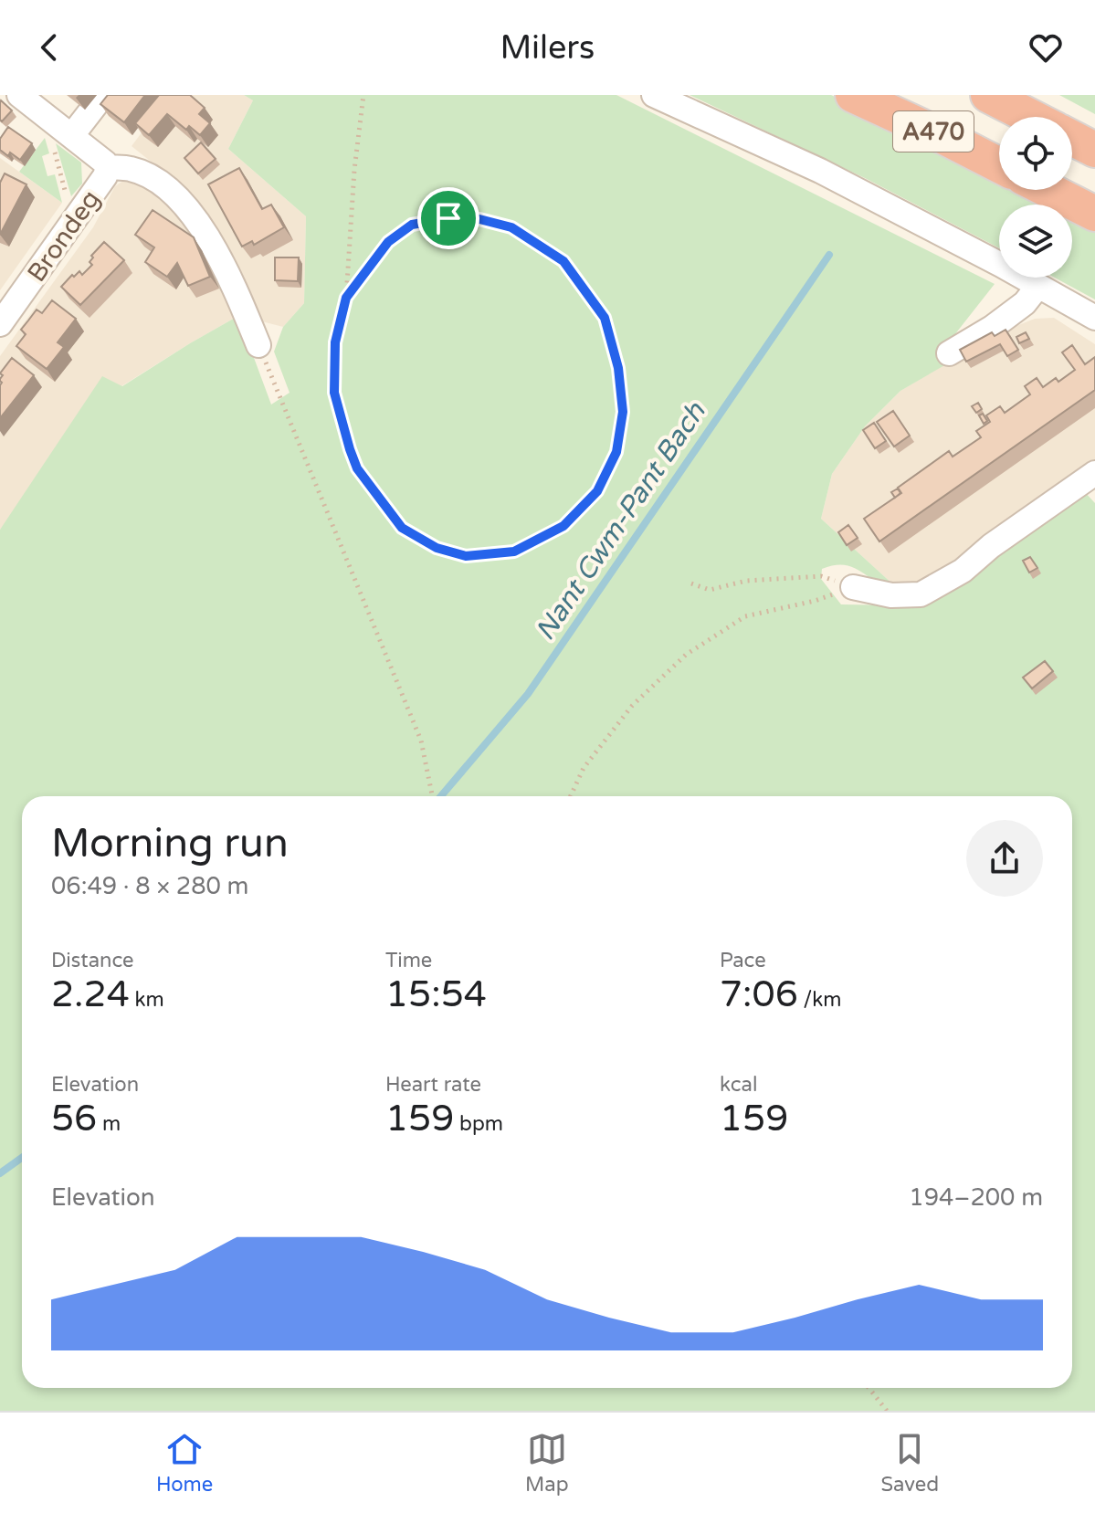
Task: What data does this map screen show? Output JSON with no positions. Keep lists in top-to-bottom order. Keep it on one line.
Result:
{"streets":{"highway":["A470"],"street":["Brondeg"]},"water":["Nant Cwm-Pant Bach"],"page":{"header":"Milers","heading":["Morning run","06:49 · 8 × 280 m"],"stats":[["Distance","2.24 km"],["Time","15:54"],["Pace","7:06 /km"],["Elevation","56 m"],["Heart rate","159 bpm"],["kcal","159"]],"chart":["Elevation","194–200 m"],"tabs":["Home","Map","Saved"]}}
